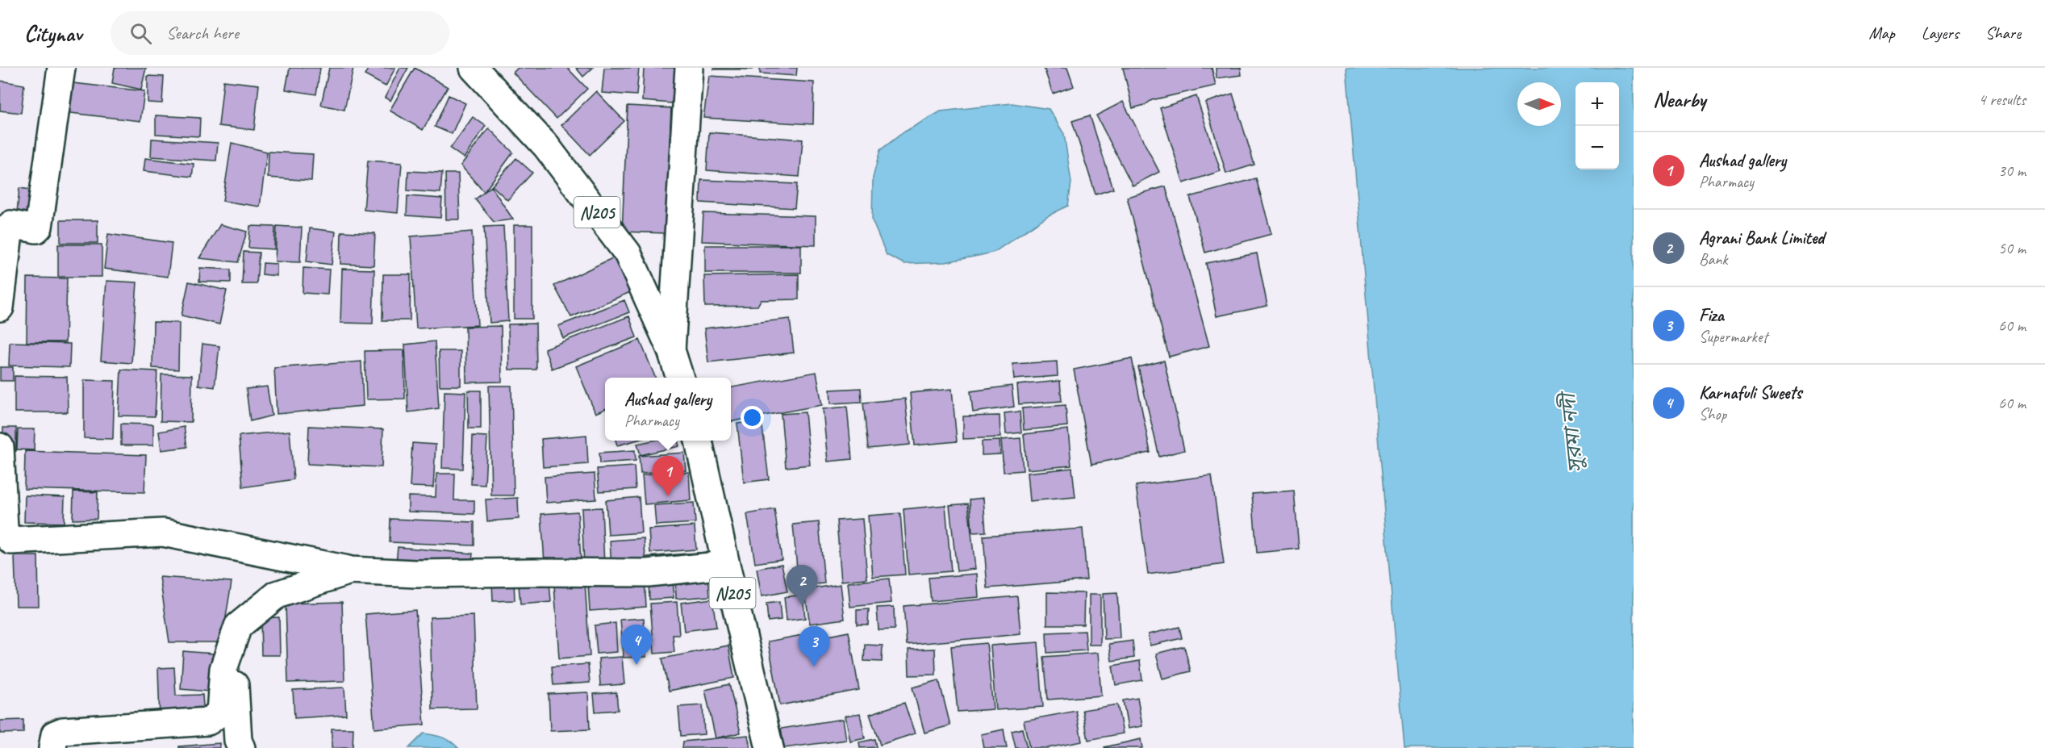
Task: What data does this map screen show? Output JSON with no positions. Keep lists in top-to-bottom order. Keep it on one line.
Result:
{"streets":{"main road":["N205"]},"water":["সুরমা নদী"],"north":"right","page":{"header":"Citynav","search":"Search here","nav":["Map","Layers","Share"],"heading":["Nearby","4 results"],"map_buttons":["+","−"],"list":[{"mark":"1","name":"Aushad gallery","note":"Pharmacy","value":"30 m"},{"mark":"2","name":"Agrani Bank Limited","note":"Bank","value":"50 m"},{"mark":"3","name":"Fiza","note":"Supermarket","value":"60 m"},{"mark":"4","name":"Karnafuli Sweets","note":"Shop","value":"60 m"}],"popup":["Aushad gallery","Pharmacy"],"pins":["1","2","4","3"]}}
